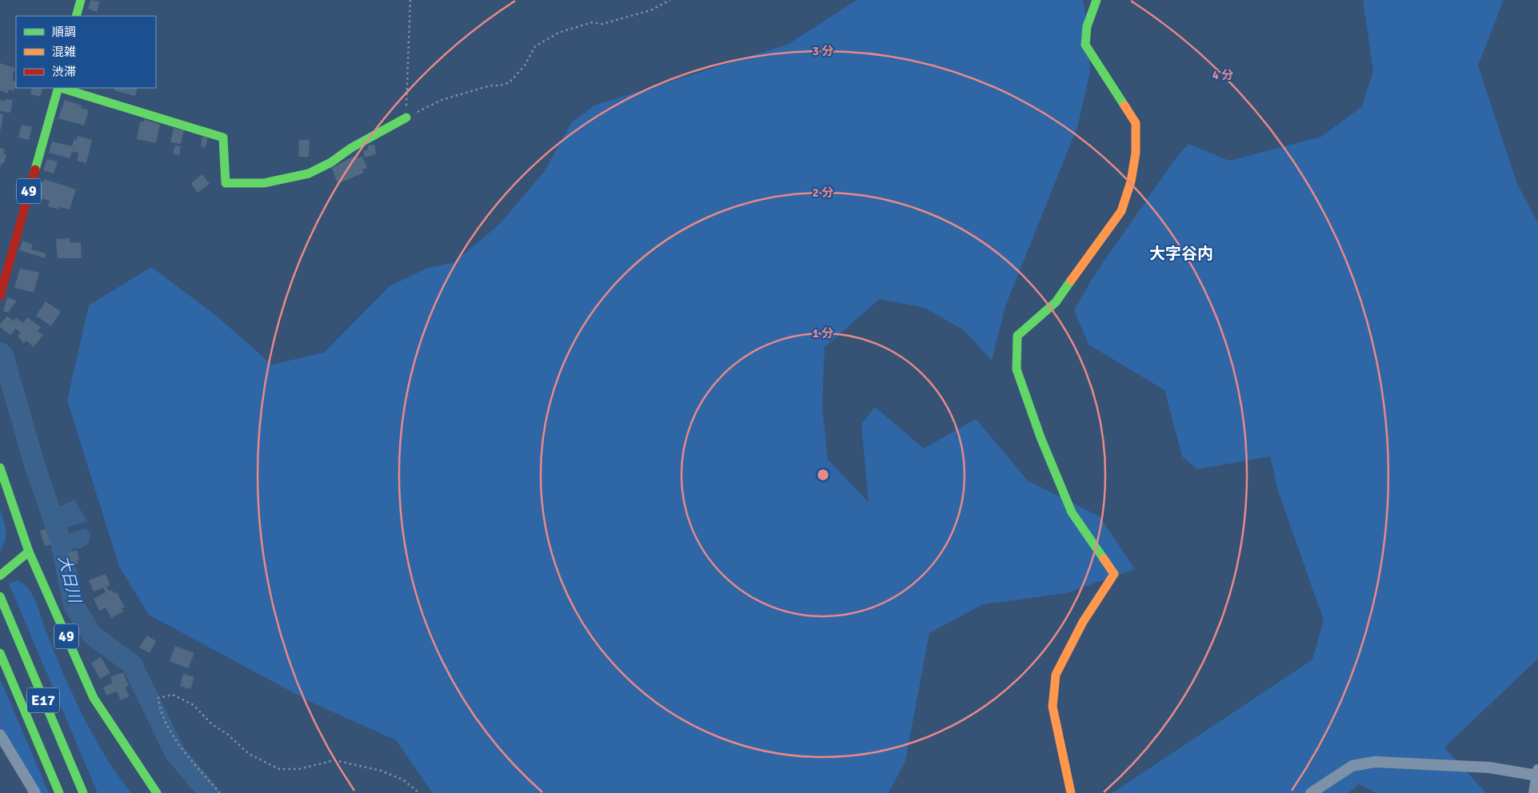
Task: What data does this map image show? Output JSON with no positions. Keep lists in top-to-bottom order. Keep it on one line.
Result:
{"streets":{"main road":["49","E17"]},"districts":["大字谷内"],"water":["大日川"],"legend":["順調","混雑","渋滞"],"rings":["3 分","4 分","2 分","1 分"]}
